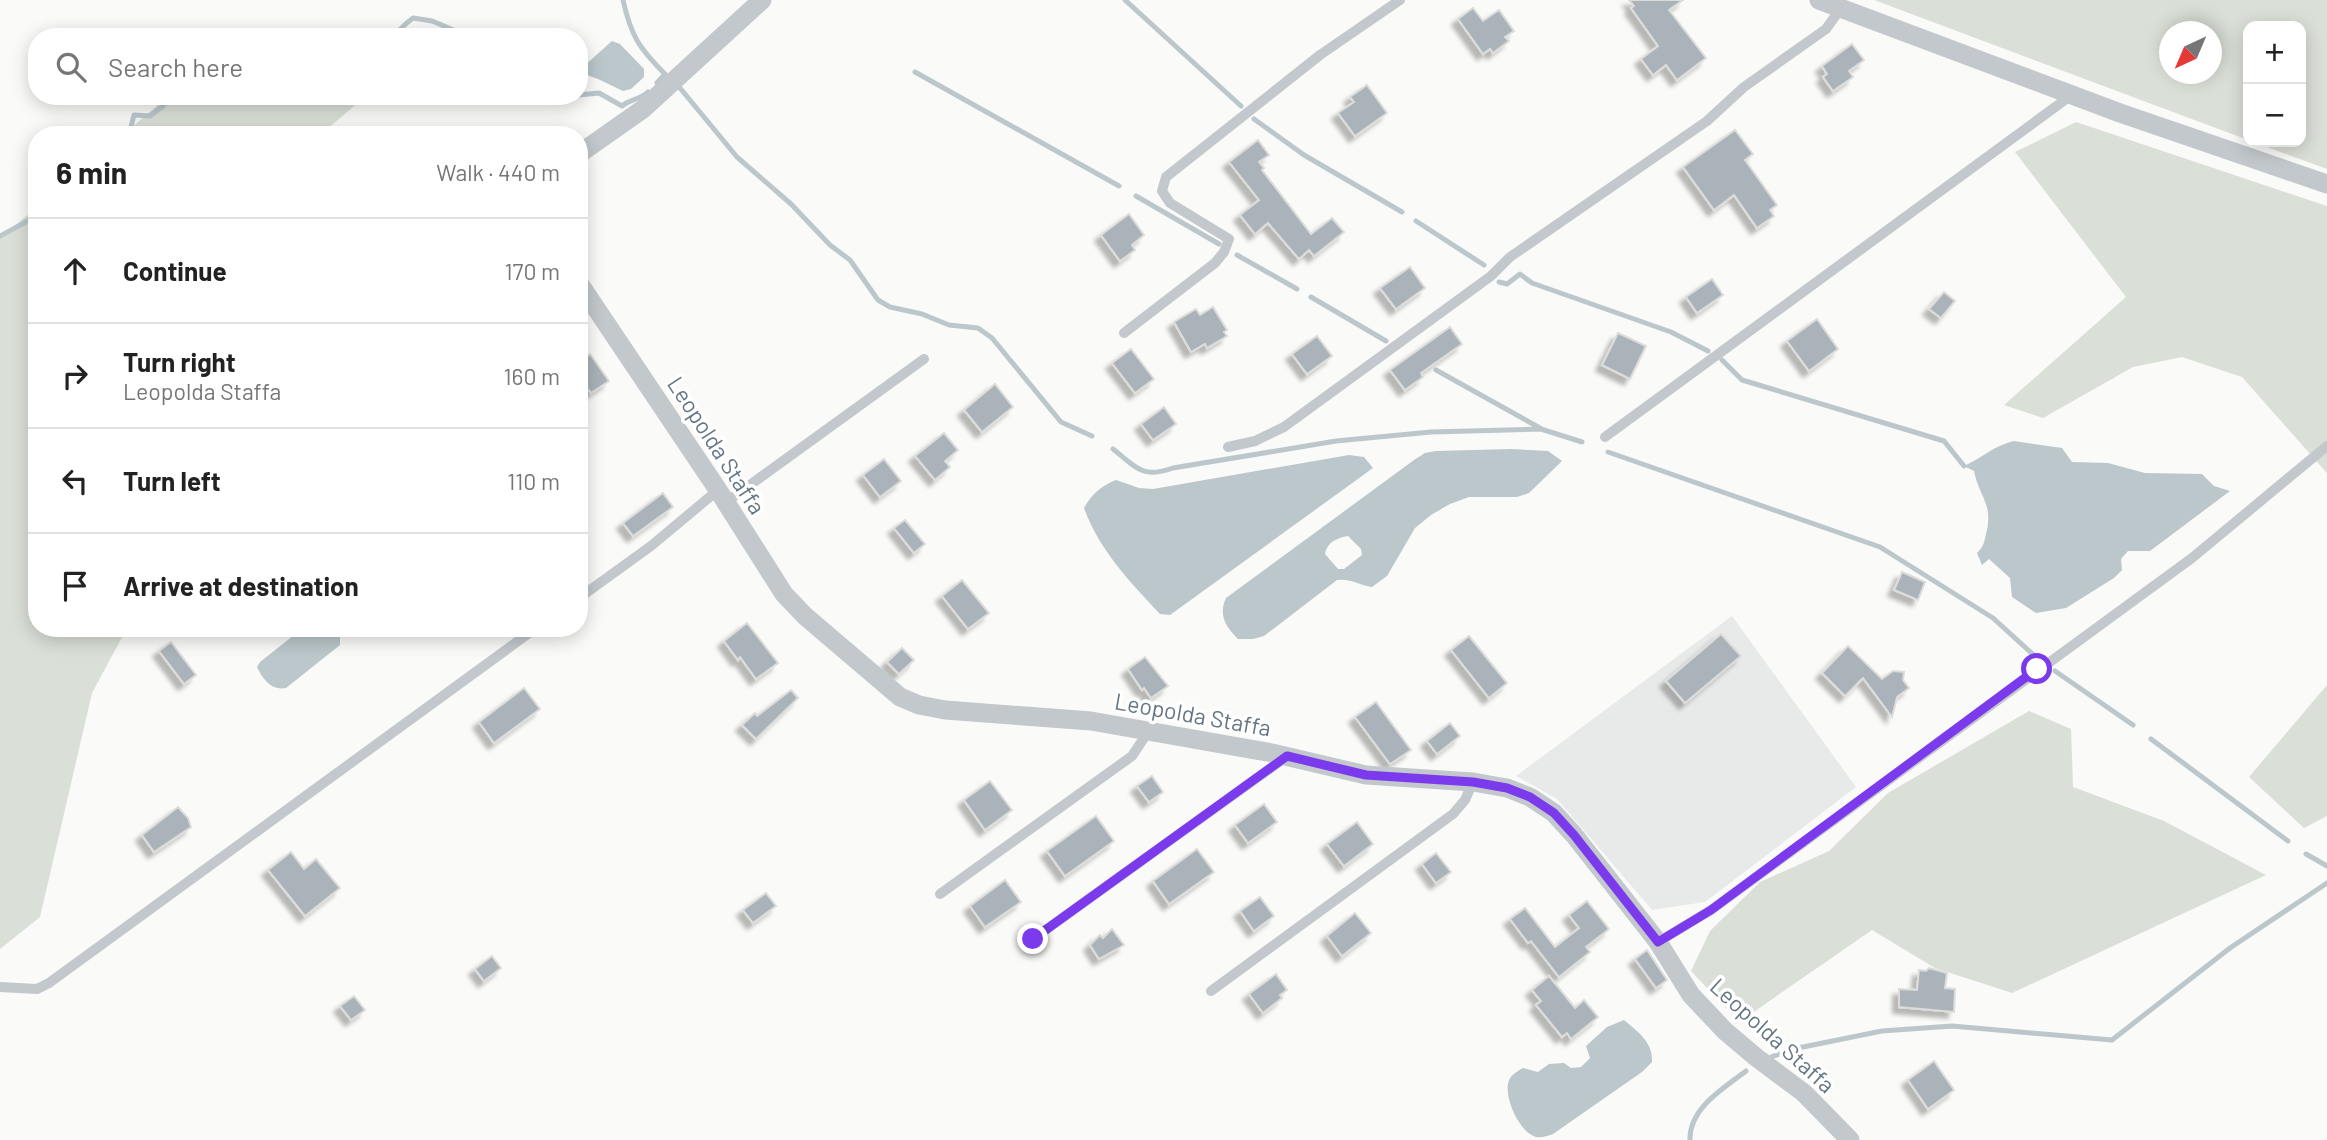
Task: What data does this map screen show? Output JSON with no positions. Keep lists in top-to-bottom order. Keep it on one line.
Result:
{"streets":{"street":["Leopolda Staffa"]},"north":"bottom left","page":{"map_buttons":["+","−"],"search":"Search here","heading":["6 min","Walk · 440 m"],"list":[["Continue","170 m"],["Turn right","Leopolda Staffa","160 m"],["Turn left","110 m"],"Arrive at destination"]}}
